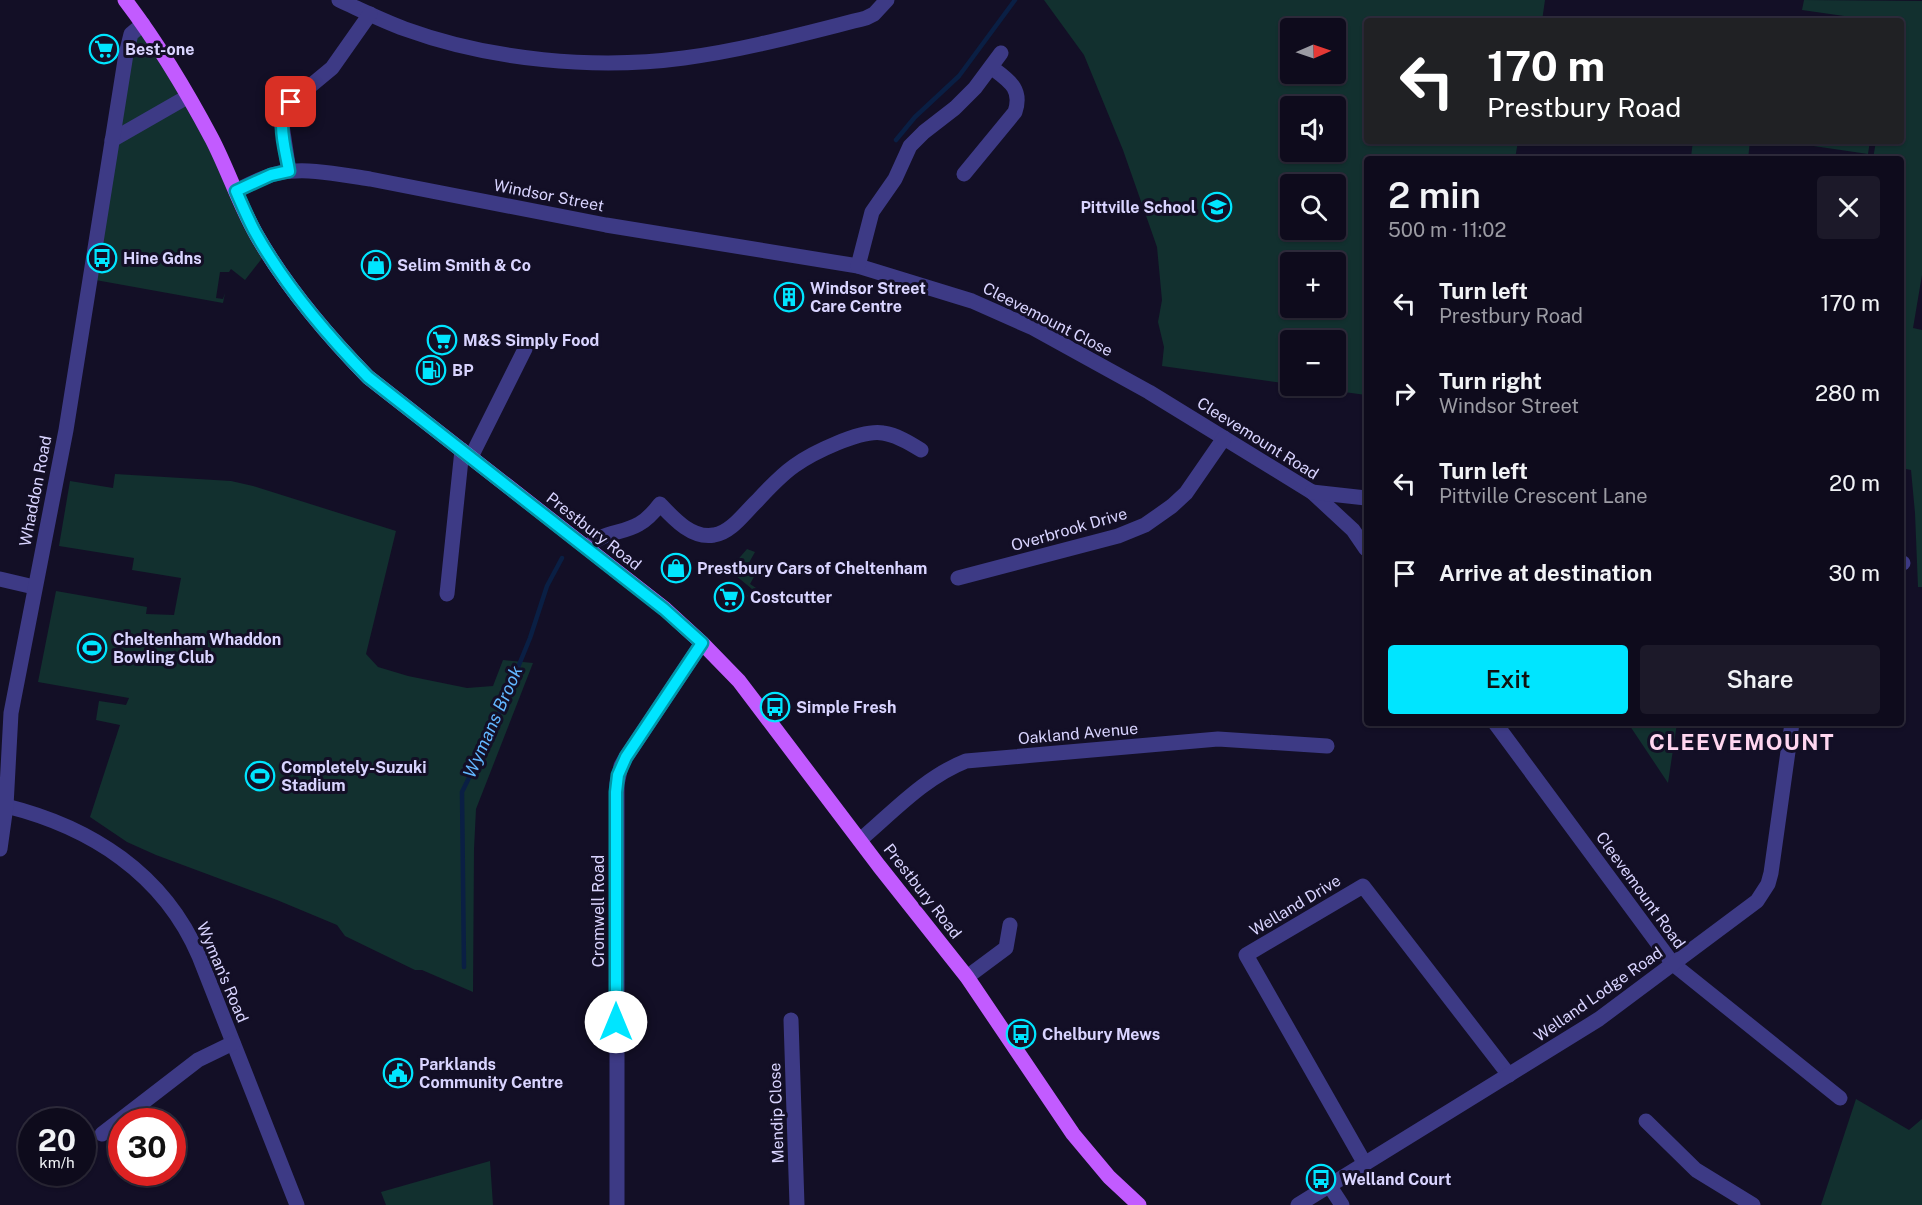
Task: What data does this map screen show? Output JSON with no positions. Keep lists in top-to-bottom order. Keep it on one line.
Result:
{"streets":{"main road":["Prestbury Road"],"street":["Windsor Street","Cleevemount Close","Cleevemount Road","Whaddon Road","Overbrook Drive","Oakland Avenue","Welland Drive","Cromwell Road","Wyman's Road","Welland Lodge Road","Mendip Close"]},"crossings":[["Windsor Street","Cleevemount Close"],["Windsor Street","Prestbury Road"],["Cleevemount Close","Cleevemount Road"],["Cleevemount Road","Overbrook Drive"],["Cleevemount Road","Welland Lodge Road"],["Whaddon Road","Prestbury Road"],["Whaddon Road","Wyman's Road"],["Prestbury Road","Oakland Avenue"],["Prestbury Road","Cromwell Road"],["Welland Drive","Welland Lodge Road"]],"districts":["CLEEVEMOUNT"],"water":["Wymans Brook"],"places":{"supermarket":["Best-one","M&S Simply Food","Costcutter"],"school or university":["Pittville School"],"bus stop":["Hine Gdns","Simple Fresh","Chelbury Mews","Welland Court"],"shop":["Selim Smith & Co","Prestbury Cars of Cheltenham"],"building":["Windsor Street Care Centre"],"fuel station":["BP"],"sports":["Cheltenham Whaddon Bowling Club","Completely-Suzuki Stadium"],"public building":["Parklands Community Centre"]},"north":"right","page":{"map_buttons":["+","−"],"turn":["170 m","Prestbury Road"],"heading":["2 min","500 m · 11:02"],"list":[{"name":"Turn left","note":"Prestbury Road","value":"170 m"},{"name":"Turn right","note":"Windsor Street","value":"280 m"},{"name":"Turn left","note":"Pittville Crescent Lane","value":"20 m"},{"name":"Arrive at destination","value":"30 m"}],"buttons":["Exit","Share"],"speed":"20 km/h","limit":"30"}}
